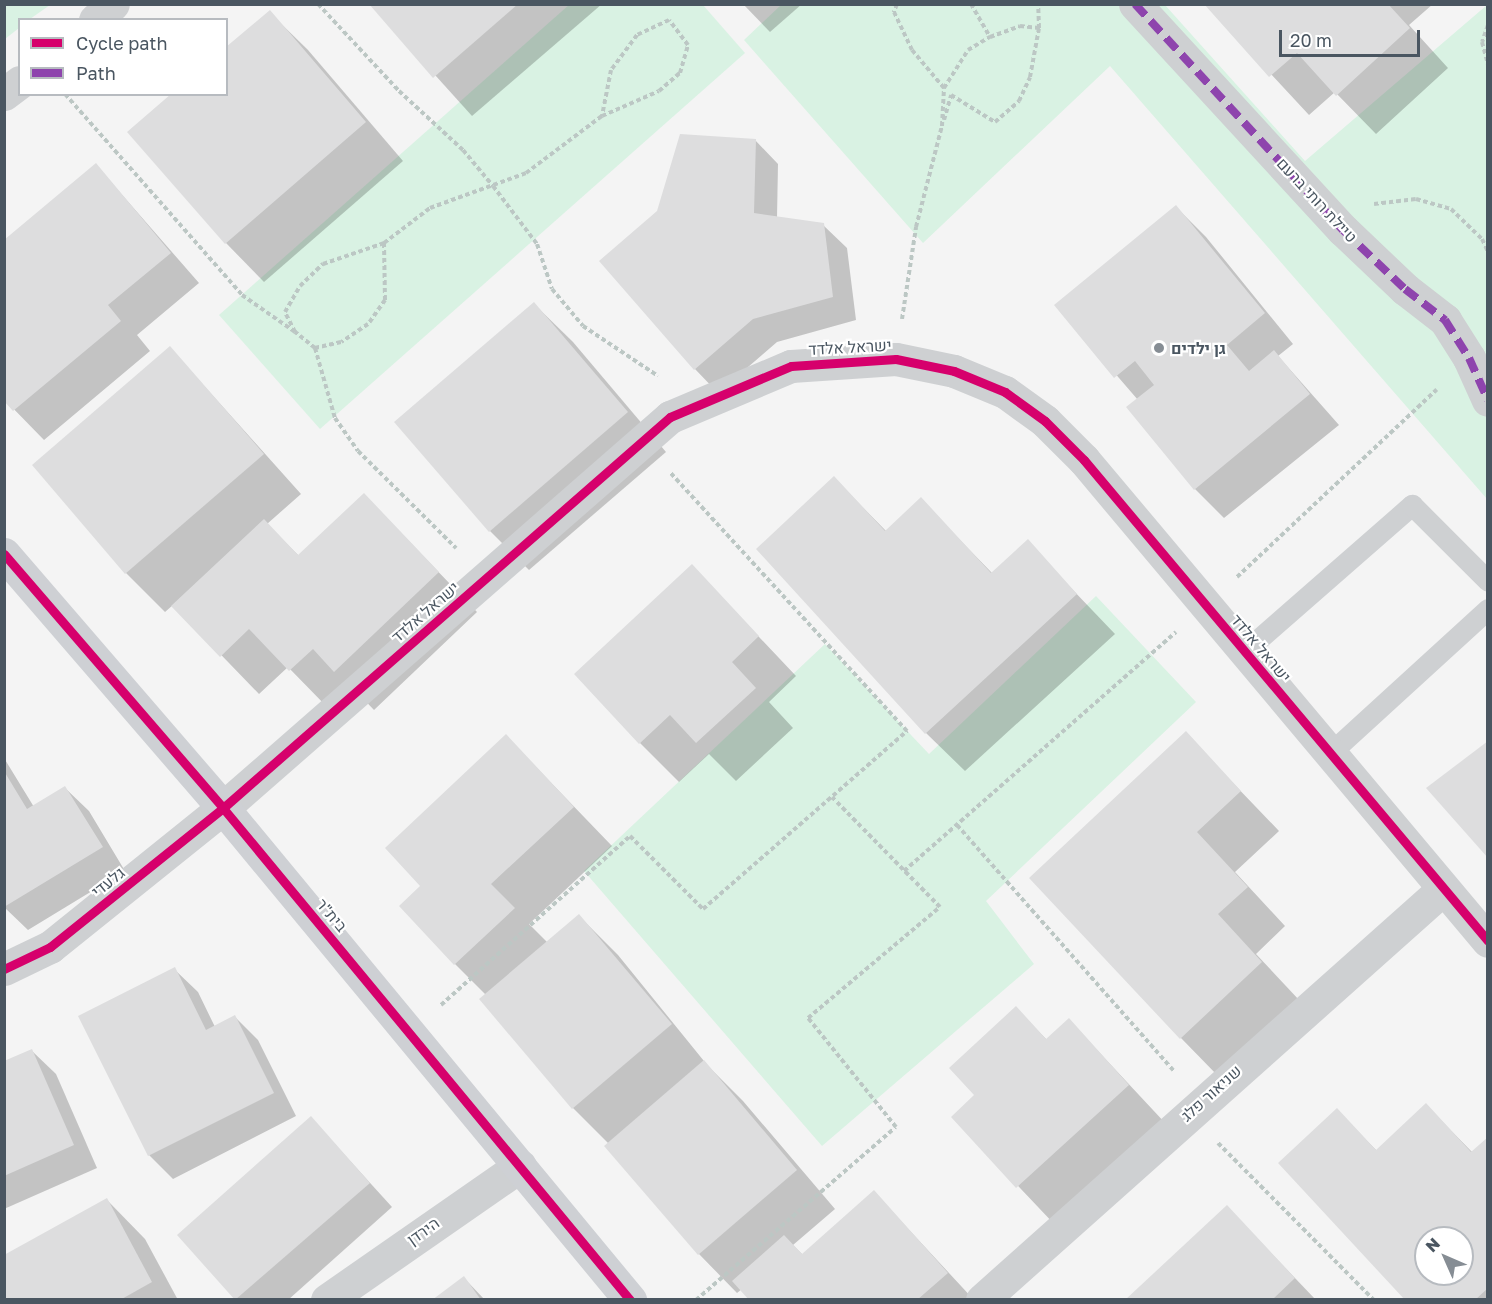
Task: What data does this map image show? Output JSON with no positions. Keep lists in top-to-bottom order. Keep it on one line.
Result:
{"streets":{"street":["טיילת רותי ברעם","ישראל אלדד","גלעדי","בית\"ר","שניאור פלג","הירדן"]},"crossings":[["ישראל אלדד","גלעדי"],["ישראל אלדד","בית\"ר"],["ישראל אלדד","שניאור פלג"],["גלעדי","בית\"ר"],["בית\"ר","הירדן"]],"places":["גן ילדים"],"legend":["Cycle path","Path"],"scale_bar":"20 m","north":"top left"}
